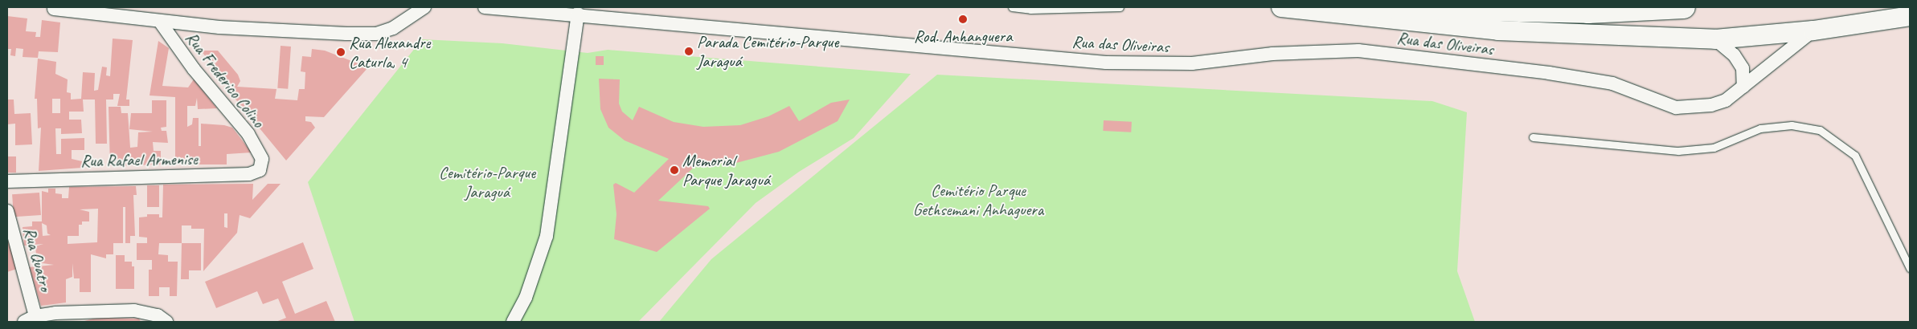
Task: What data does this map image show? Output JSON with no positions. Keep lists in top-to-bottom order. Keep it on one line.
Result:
{"streets":{"street":["Rua das Oliveiras","Rua Frederico Colino","Rua Rafael Armenise","Rua Quatro"]},"crossings":[["Rua Frederico Colino","Rua Rafael Armenise"]],"parks":["Cemitério-Parque Jaraguá","Cemitério Parque Gethsemani Anhaguera"],"places":["Rod. Anhanguera","Parada Cemitério-Parque Jaraguá","Rua Alexandre Caturla, 4","Memorial Parque Jaraguá"]}
